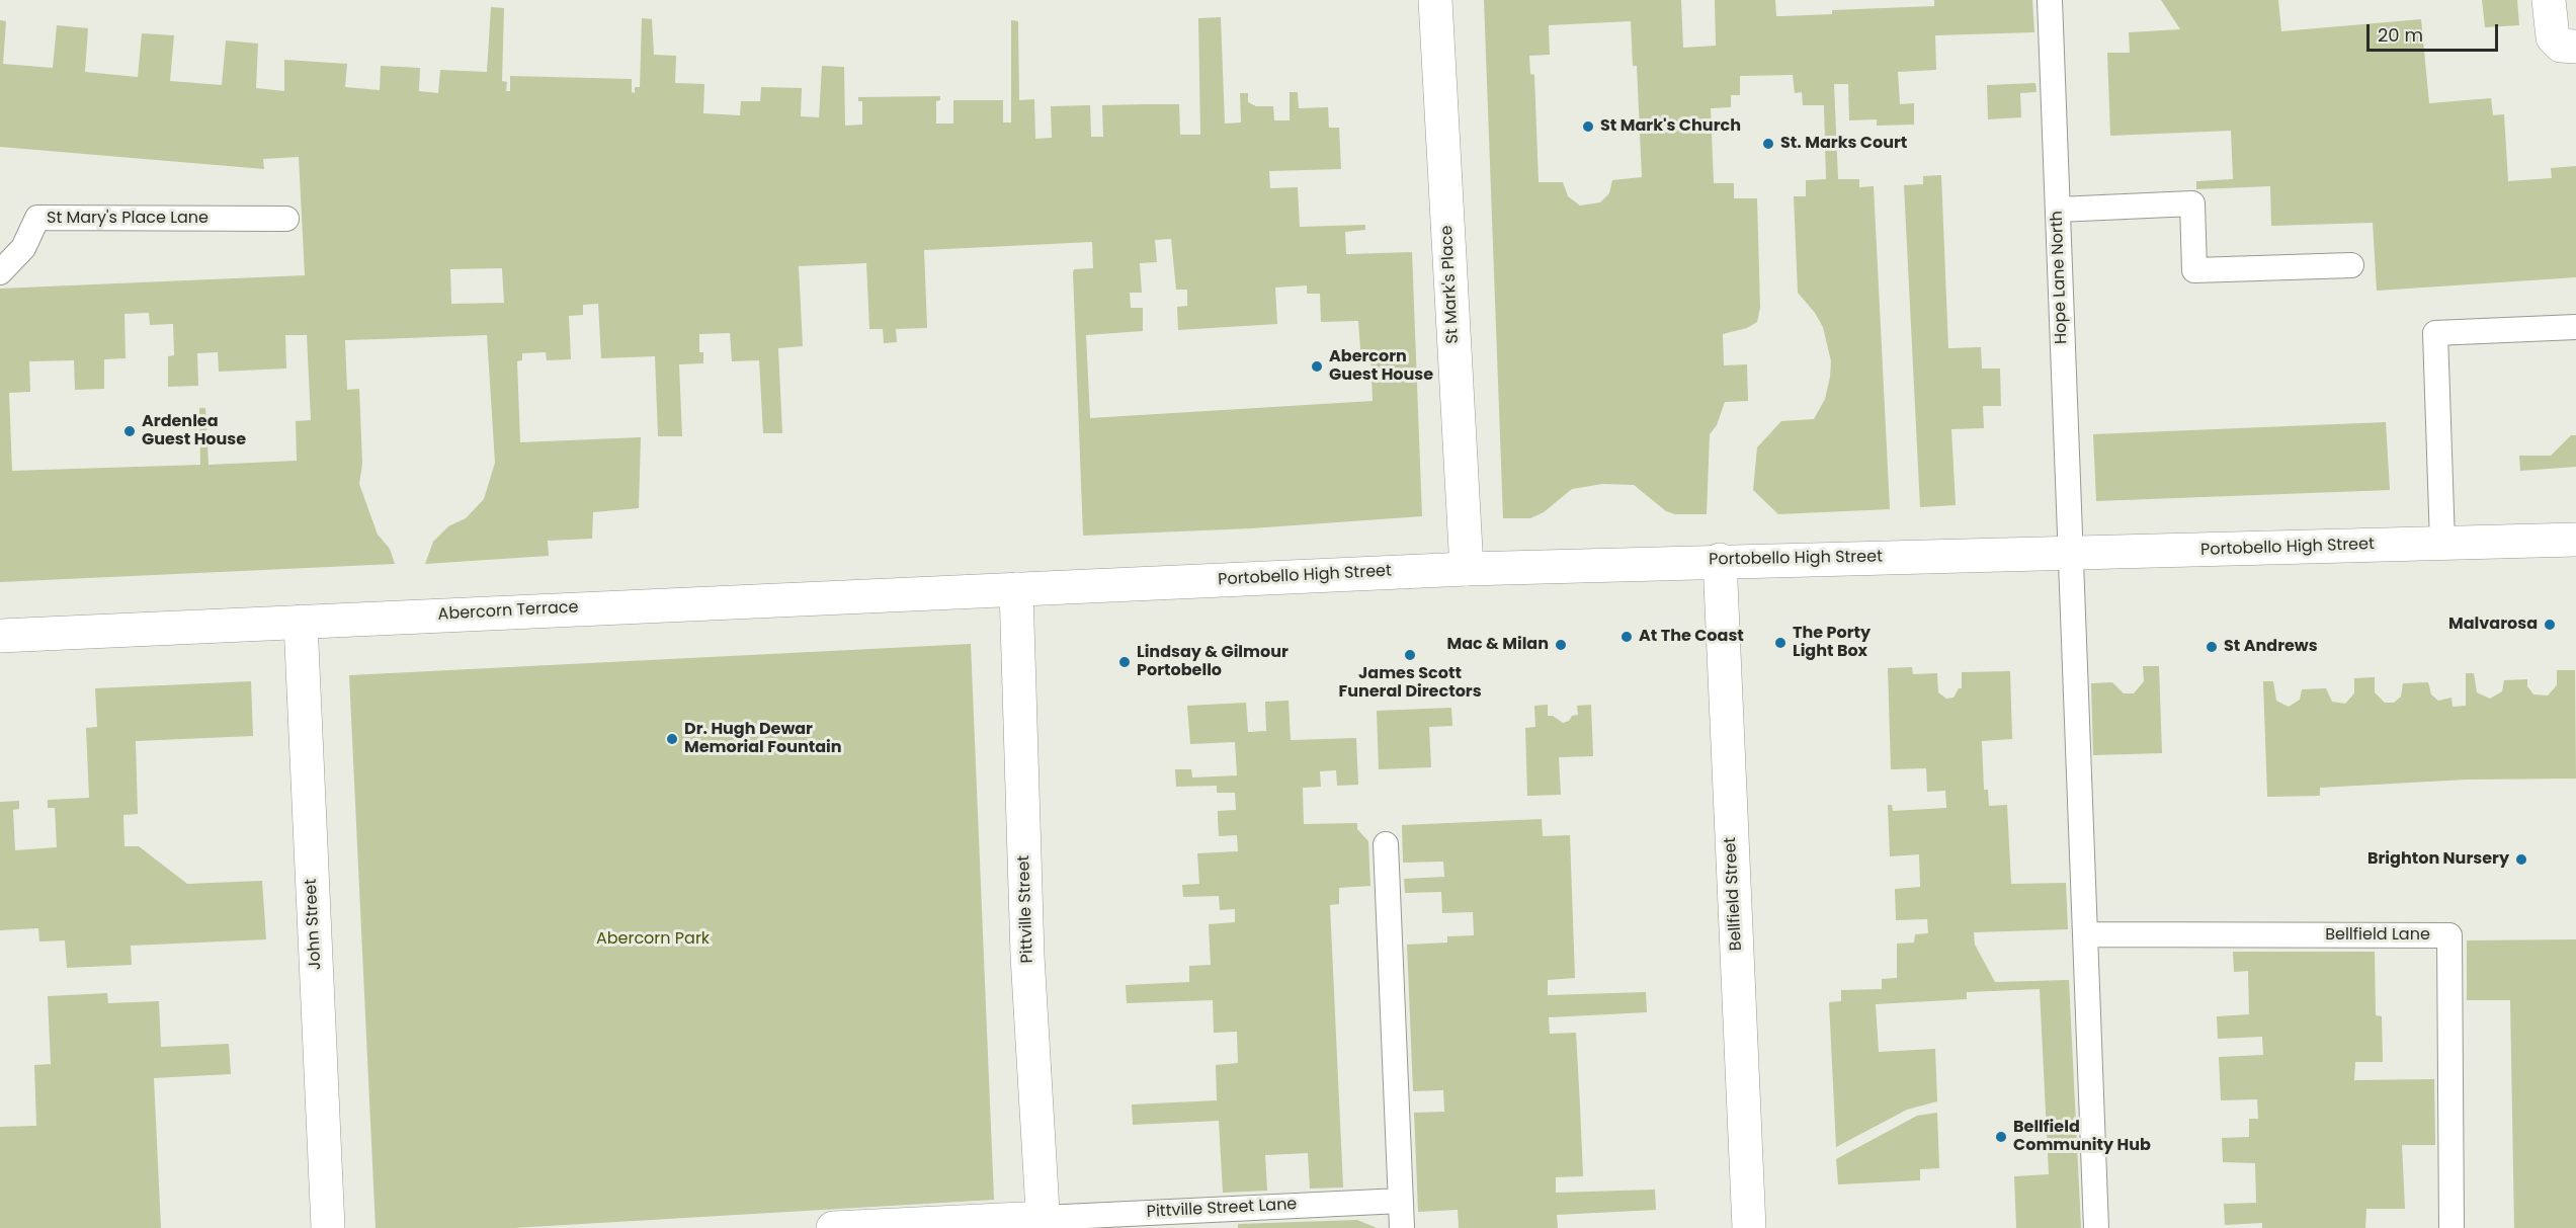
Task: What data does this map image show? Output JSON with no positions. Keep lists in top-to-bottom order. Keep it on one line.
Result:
{"streets":{"street":["St Mark's Place","Portobello High Street","Abercorn Terrace","Bellfield Street","Pittville Street","John Street"],"lane":["St Mary's Place Lane","Hope Lane North","Bellfield Lane","Pittville Street Lane"]},"crossings":[["Hope Lane North","Portobello High Street"],["St Mark's Place","Portobello High Street"],["Portobello High Street","Abercorn Terrace"],["Portobello High Street","Bellfield Street"],["Portobello High Street","Pittville Street"],["Abercorn Terrace","Pittville Street"],["Abercorn Terrace","John Street"],["Pittville Street","Pittville Street Lane"]],"parks":["Abercorn Park"],"places":["St Mark's Church","St. Marks Court","Abercorn Guest House","Ardenlea Guest House","Malvarosa","At The Coast","The Porty Light Box","Mac & Milan","St Andrews","James Scott Funeral Directors","Lindsay & Gilmour Portobello","Dr. Hugh Dewar Memorial Fountain","Brighton Nursery","Bellfield Community Hub"],"scale_bar":"20 m"}
